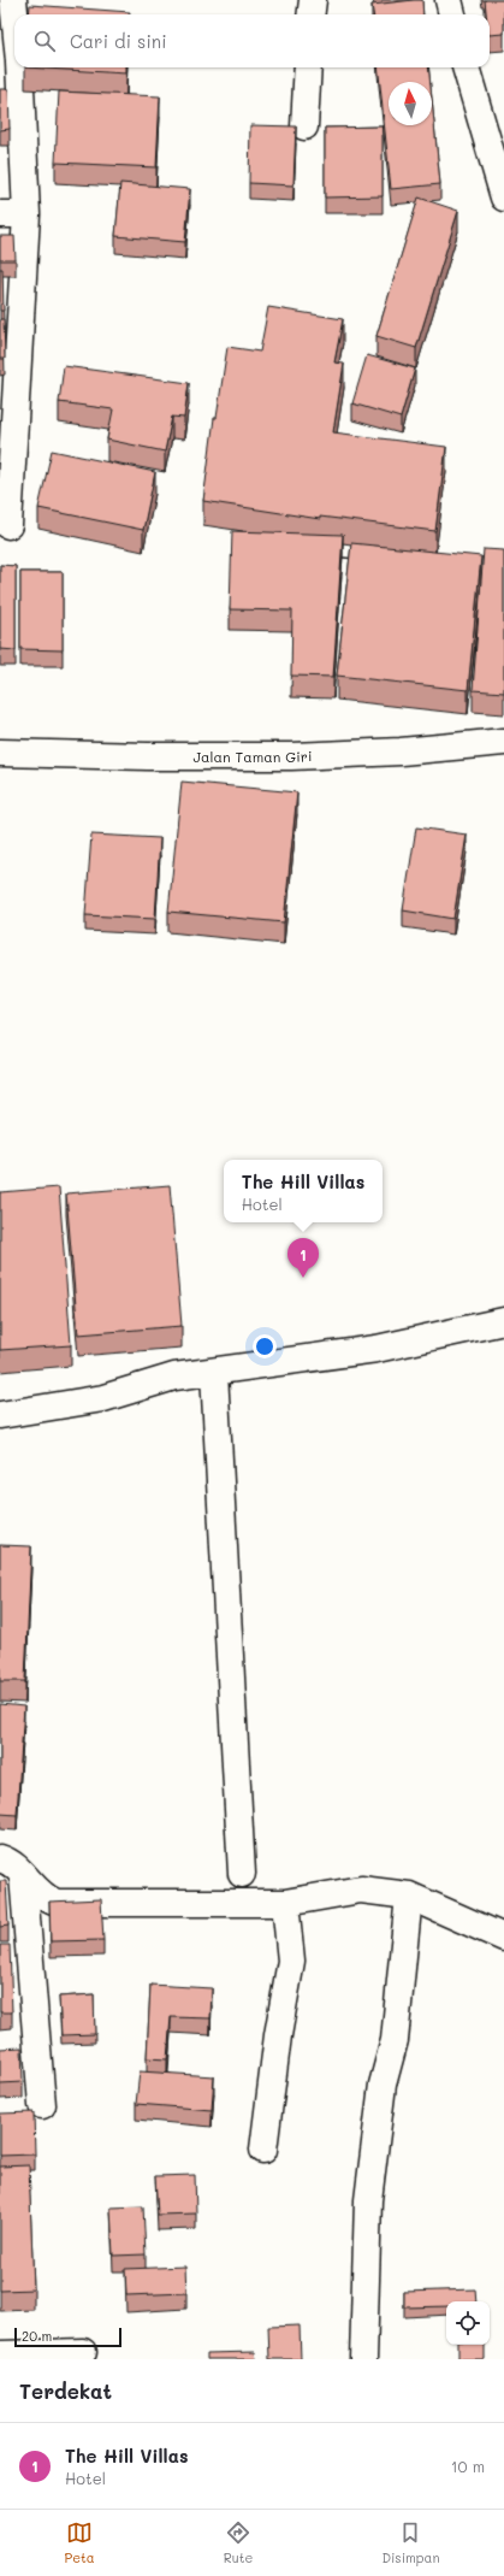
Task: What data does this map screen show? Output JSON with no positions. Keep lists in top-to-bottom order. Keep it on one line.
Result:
{"streets":{"street":["Jalan Taman Giri"]},"scale_bar":"20 m","north":"top","page":{"search":"Cari di sini","popup":["The Hill Villas","Hotel"],"pins":"1","scale":"20 m","heading":"Terdekat","list":[{"mark":"1","name":"The Hill Villas","note":"Hotel","value":"10 m"}],"nav":["Peta","Rute","Disimpan"]}}
